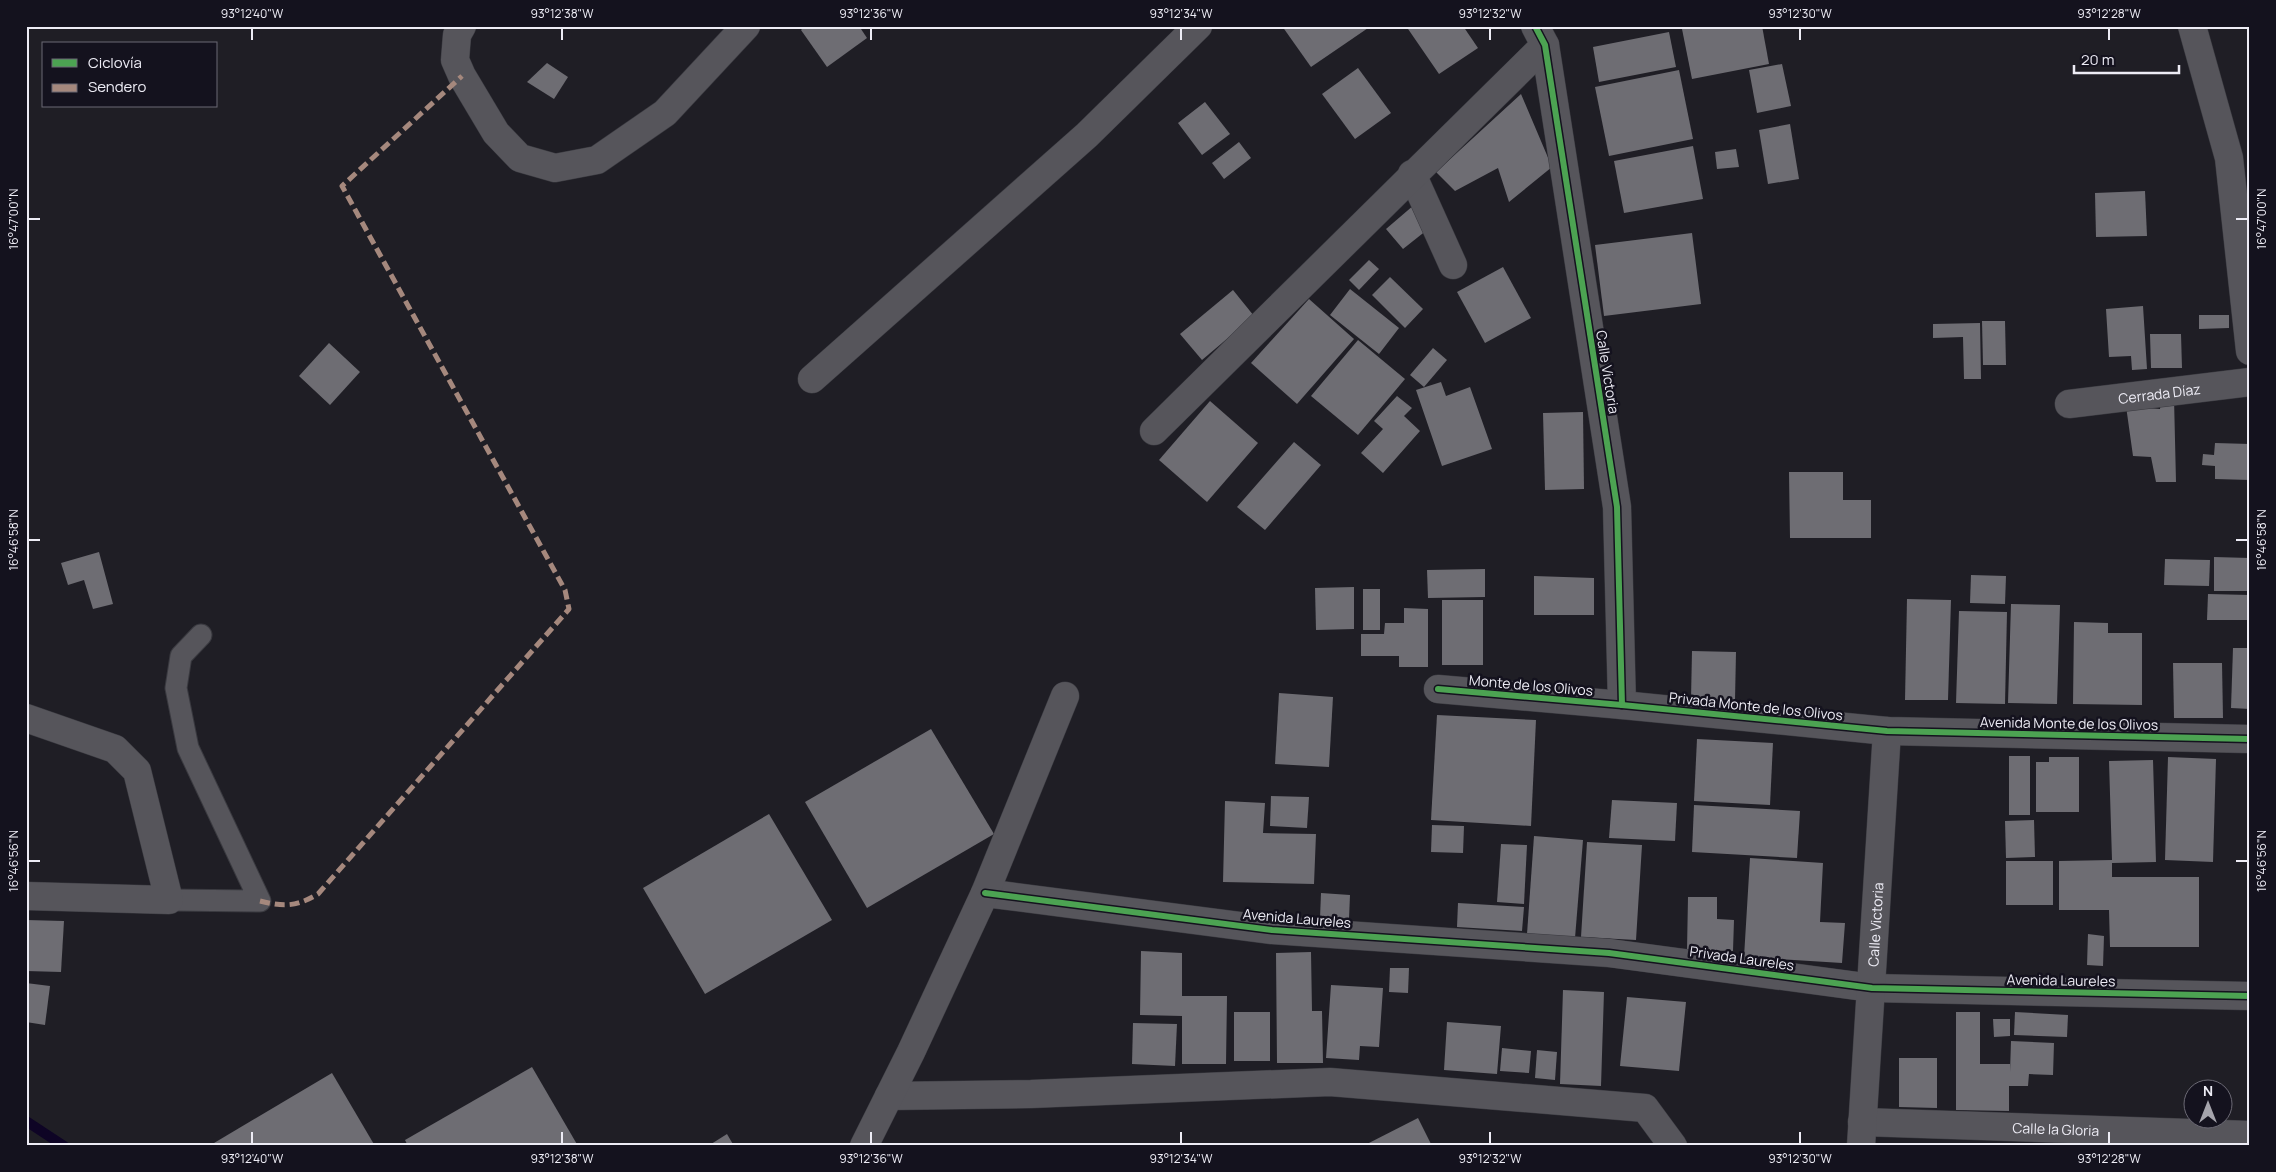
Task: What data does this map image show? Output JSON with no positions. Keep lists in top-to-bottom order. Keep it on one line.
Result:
{"streets":{"street":["Calle Victoria","Cerrada Díaz","Monte de los Olivos","Privada Monte de los Olivos","Avenida Monte de los Olivos","Avenida Laureles","Privada Laureles","Calle la Gloria"]},"crossings":[["Calle Victoria","Monte de los Olivos"],["Calle Victoria","Privada Monte de los Olivos"],["Calle Victoria","Avenida Monte de los Olivos"],["Calle Victoria","Avenida Laureles"],["Calle Victoria","Privada Laureles"],["Calle Victoria","Calle la Gloria"],["Monte de los Olivos","Privada Monte de los Olivos"],["Privada Monte de los Olivos","Avenida Monte de los Olivos"],["Avenida Laureles","Privada Laureles"]],"legend":["Ciclovía","Sendero"],"scale_bar":"20 m","north":"top","coordinates":["93°12'40\"W","93°12'38\"W","93°12'36\"W","93°12'34\"W","93°12'32\"W","93°12'30\"W","93°12'28\"W","16°47'00\"N","16°46'58\"N","16°46'56\"N"]}
